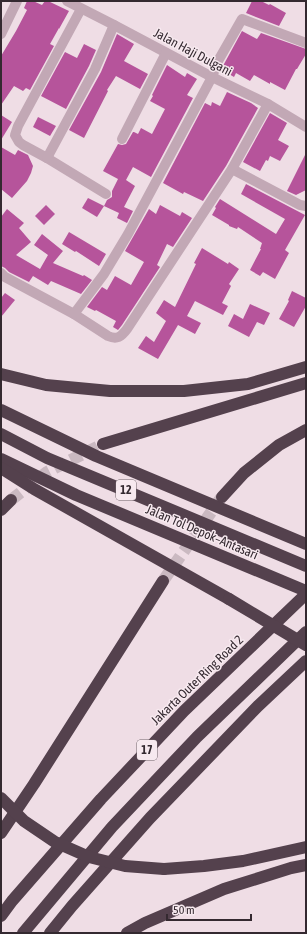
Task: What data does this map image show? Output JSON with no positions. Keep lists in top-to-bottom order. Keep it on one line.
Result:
{"streets":{"highway":["12","Jalan Tol Depok–Antasari","Jakarta Outer Ring Road 2","17"],"street":["Jalan Haji Dulgani"]},"scale_bar":"50 m"}
